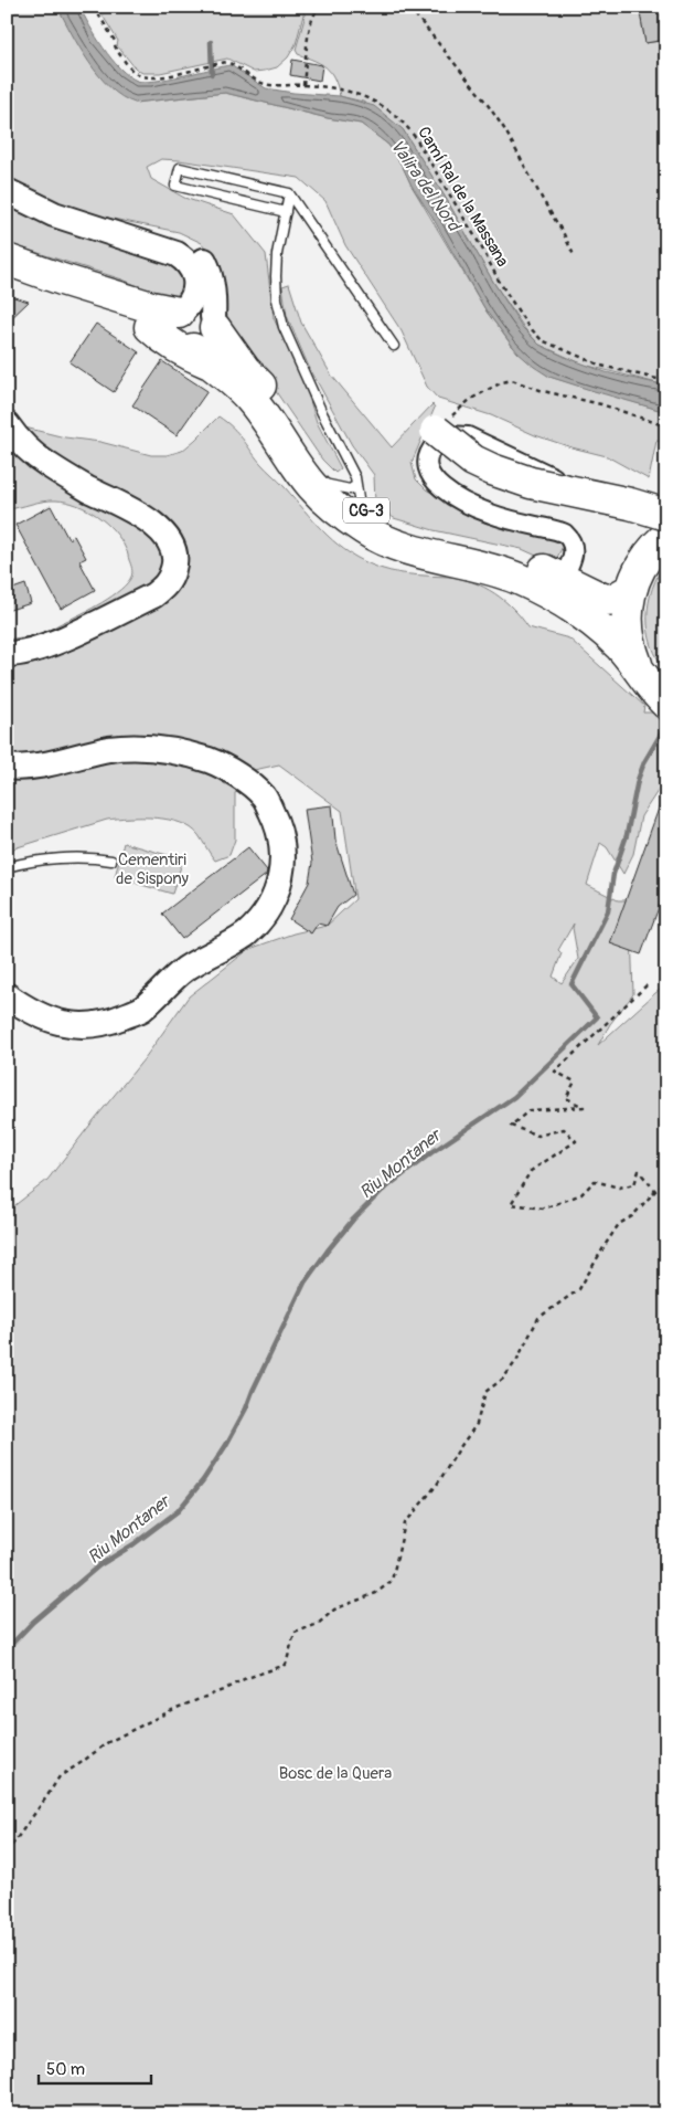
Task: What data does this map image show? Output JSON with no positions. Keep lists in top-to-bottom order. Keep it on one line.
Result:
{"streets":{"highway":["CG-3"],"path":["Camí Ral de la Massana"]},"water":["Valira del Nord","Riu Montaner"],"parks":["Cementiri de Sispony","Bosc de la Quera"],"scale_bar":"50 m"}
